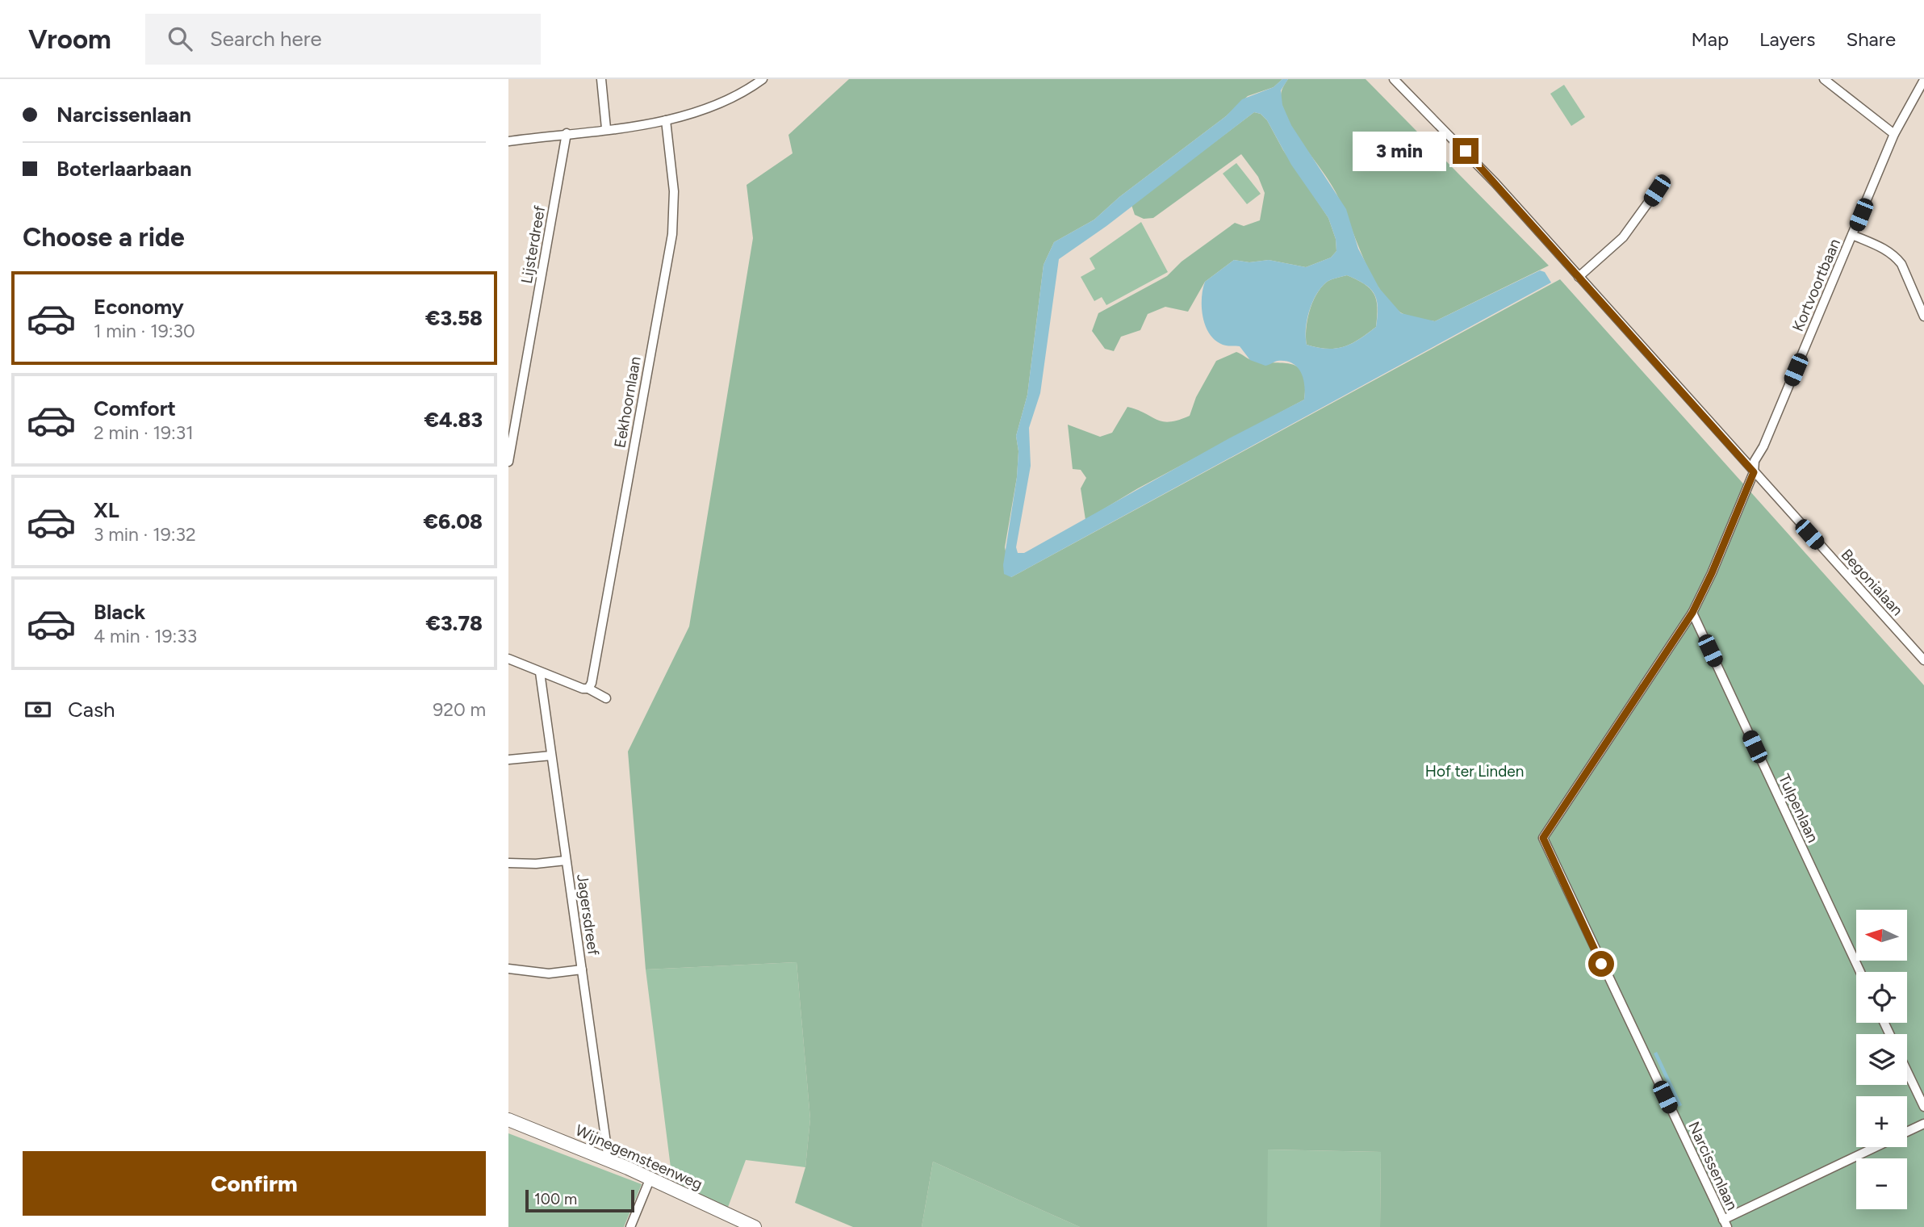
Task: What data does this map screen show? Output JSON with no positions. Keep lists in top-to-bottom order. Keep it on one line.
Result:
{"streets":{"street":["Lijsterdreef","Kortvoortbaan","Eekhoornlaan","Begonialaan","Tulpenlaan","Jagersdreef","Wijnegemsteenweg","Narcissenlaan"]},"crossings":[["Kortvoortbaan","Begonialaan"],["Kortvoortbaan","Tulpenlaan"],["Kortvoortbaan","Narcissenlaan"],["Jagersdreef","Wijnegemsteenweg"]],"parks":["Hof ter Linden"],"scale_bar":"100 m","north":"left","page":{"header":"Vroom","search":"Search here","nav":["Map","Layers","Share"],"banner":["Narcissenlaan","Boterlaarbaan"],"bubble":"3 min","heading":"Choose a ride","list":[{"name":"Economy","note":"1 min · 19:30","value":"€3.58"},{"name":"Comfort","note":"2 min · 19:31","value":"€4.83"},{"name":"XL","note":"3 min · 19:32","value":"€6.08"},{"name":"Black","note":"4 min · 19:33","value":"€3.78"}],"pay":["Cash","920 m"],"map_buttons":["+","−"],"buttons":"Confirm","scale":"100 m"}}
